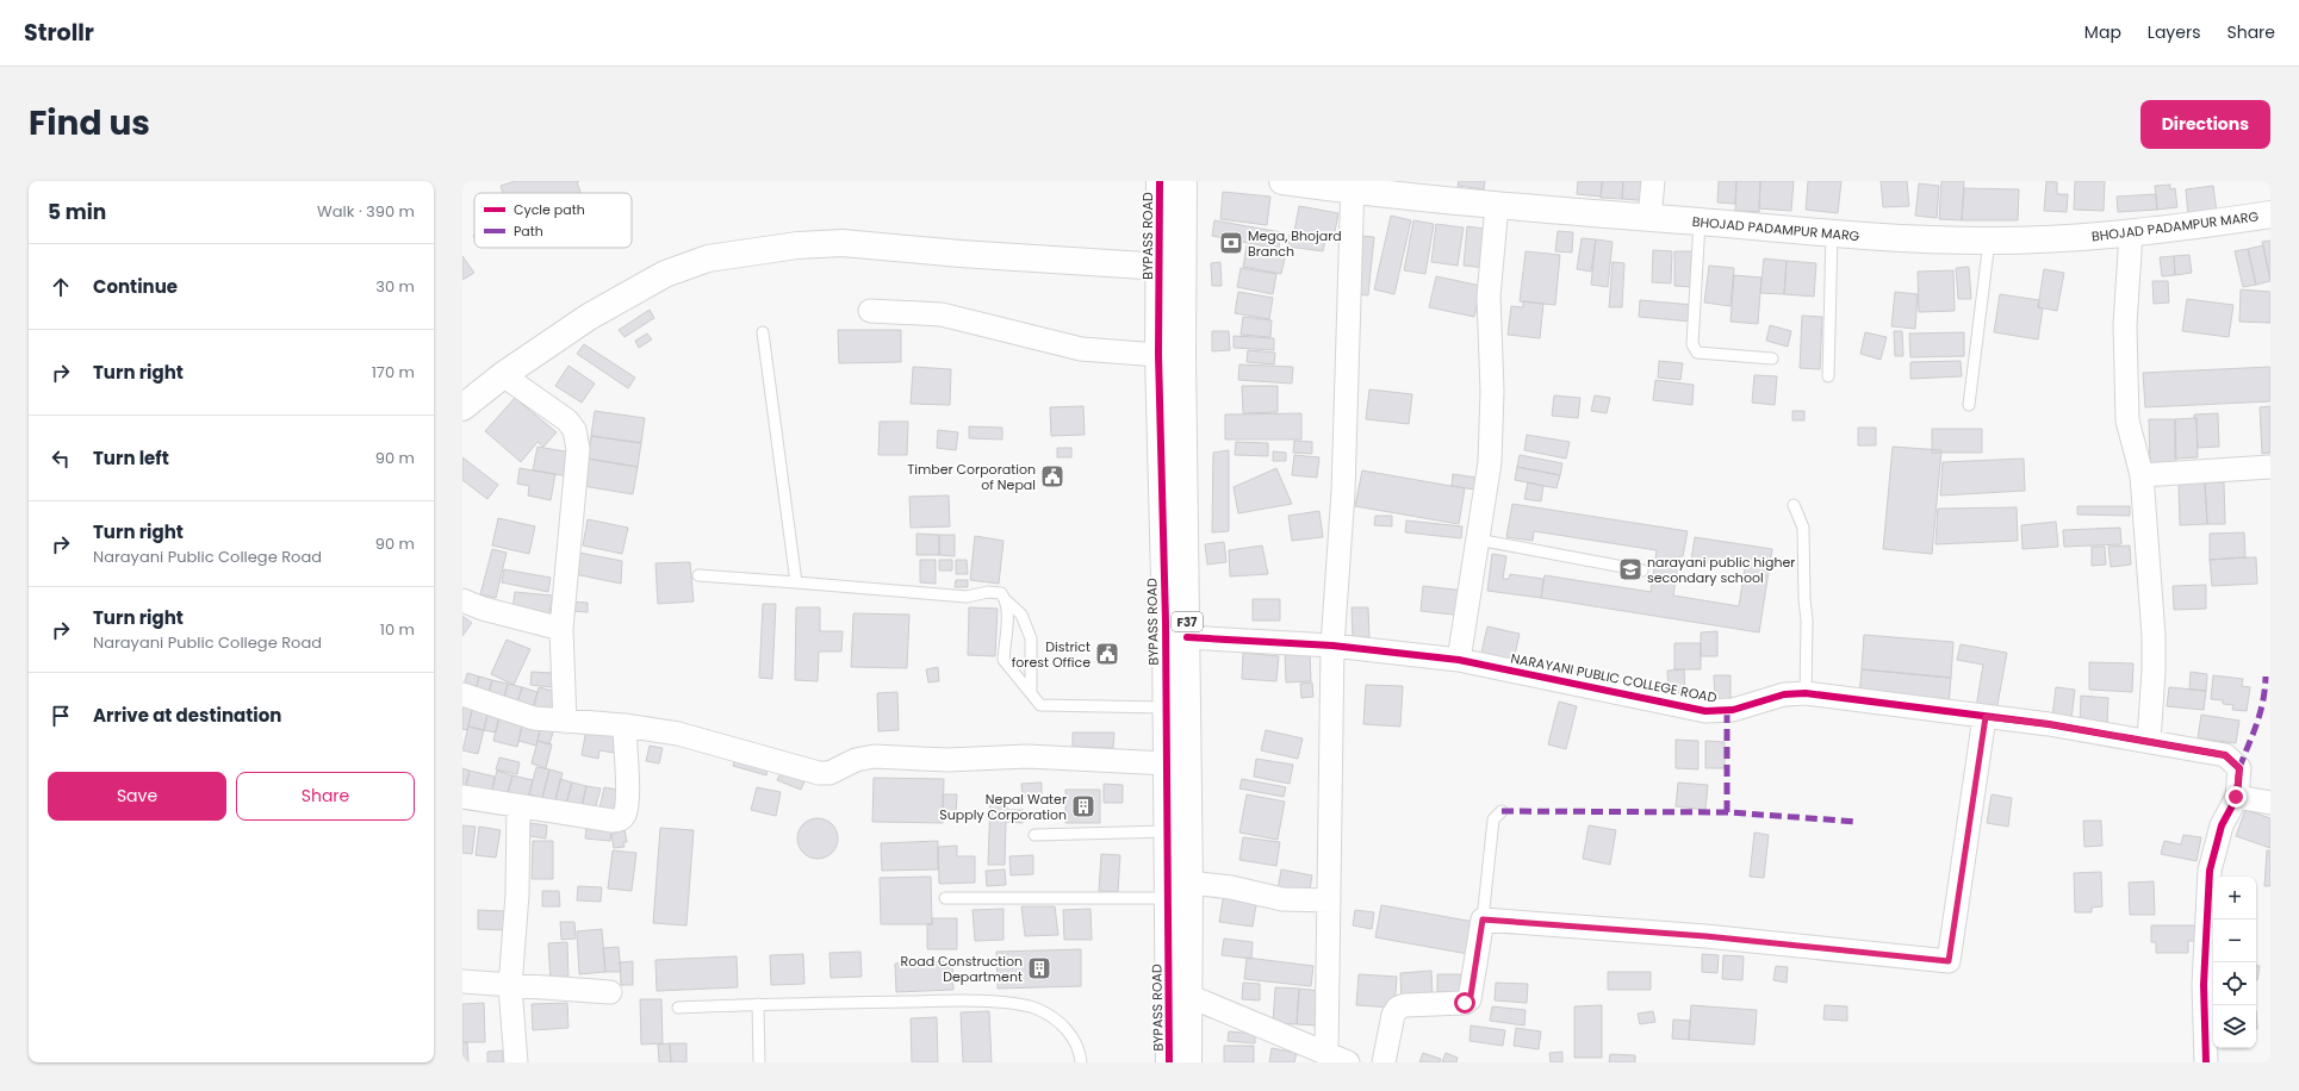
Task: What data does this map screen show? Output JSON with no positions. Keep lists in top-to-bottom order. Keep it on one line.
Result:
{"streets":{"main road":["BHOJAD PADAMPUR MARG","BYPASS ROAD","F37"],"street":["NARAYANI PUBLIC COLLEGE ROAD"]},"crossings":[["BYPASS ROAD","NARAYANI PUBLIC COLLEGE ROAD"]],"places":{"bank":["Mega, Bhojard Branch"],"public building":["Timber Corporation of Nepal","District forest Office"],"school or university":["narayani public higher secondary school"],"building":["Nepal Water Supply Corporation","Road Construction Department"]},"legend":["Cycle path","Path"],"page":{"header":"Strollr","nav":["Map","Layers","Share"],"title":"Find us","buttons":["Directions",["Save","Share"]],"heading":["5 min","Walk · 390 m"],"list":[["Continue","30 m"],["Turn right","170 m"],["Turn left","90 m"],["Turn right","Narayani Public College Road","90 m"],["Turn right","Narayani Public College Road","10 m"],"Arrive at destination"],"map_buttons":["+","−"]}}
